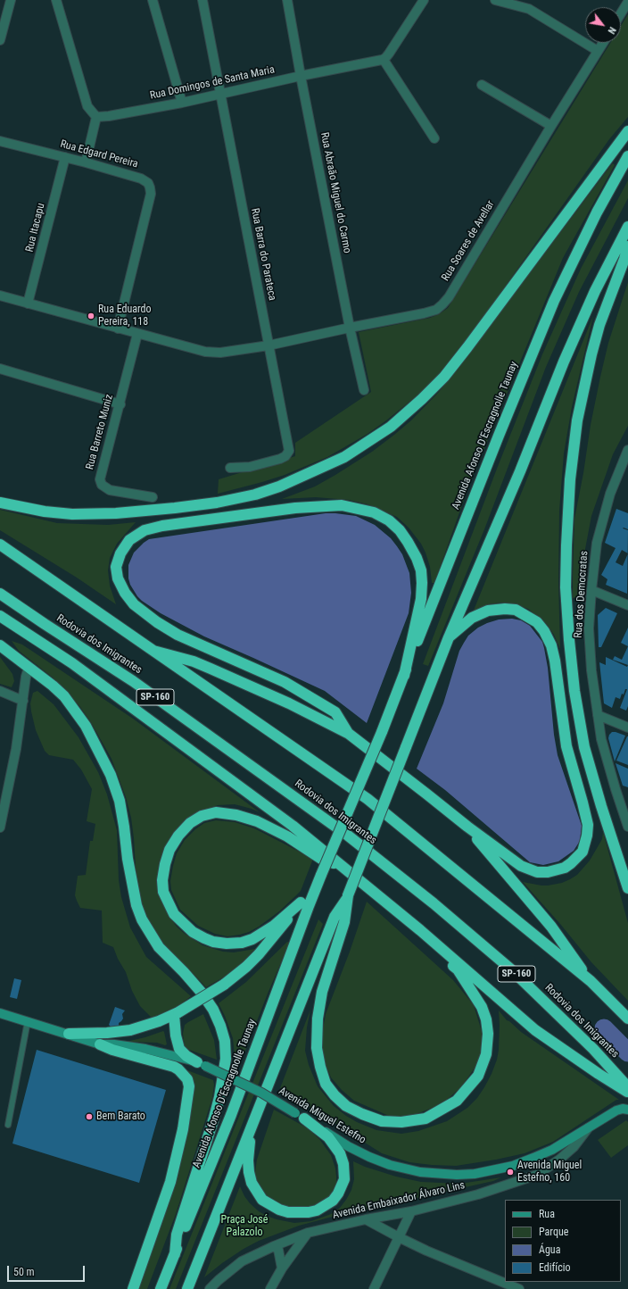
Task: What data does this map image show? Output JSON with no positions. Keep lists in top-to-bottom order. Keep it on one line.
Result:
{"streets":{"highway":["Avenida Afonso D'Escragnolle Taunay","Rodovia dos Imigrantes","SP-160"],"main road":["Avenida Miguel Estefno"],"street":["Rua Domingos de Santa Maria","Rua Edgard Pereira","Rua Abraão Miguel do Carmo","Rua Itacapu","Rua Soares de Avellar","Rua Barra do Parateca","Rua Barreto Muniz","Rua dos Democratas","Avenida Embaixador Álvaro Lins"]},"crossings":[["Rua Domingos de Santa Maria","Rua Abraão Miguel do Carmo"],["Rua Domingos de Santa Maria","Rua Barra do Parateca"],["Rua Edgard Pereira","Rua Itacapu"],["Rua Edgard Pereira","Rua Soares de Avellar"],["Rua Abraão Miguel do Carmo","Rua Soares de Avellar"],["Rua Itacapu","Rua Soares de Avellar"],["Rua Soares de Avellar","Rua Barra do Parateca"],["Rua Soares de Avellar","Rua Barreto Muniz"],["Avenida Miguel Estefno","Avenida Embaixador Álvaro Lins"]],"parks":["Praça José Palazolo"],"places":["Rua Eduardo Pereira, 118","Bem Barato","Avenida Miguel Estefno, 160"],"legend":["Rua","Parque","Água","Edifício"],"scale_bar":"50 m","north":"bottom right"}
